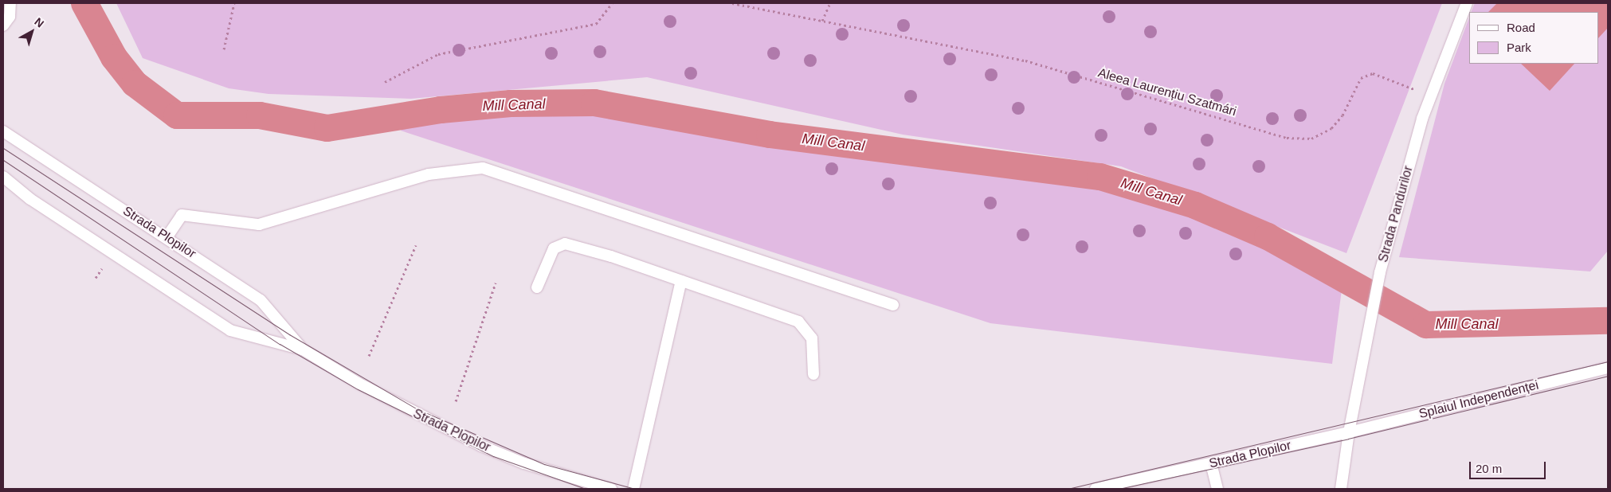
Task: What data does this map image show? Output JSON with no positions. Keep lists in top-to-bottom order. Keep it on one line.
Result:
{"streets":{"main road":["Strada Pandurilor","Strada Plopilor","Splaiul Independenței"],"path":["Aleea Laurențiu Szatmári"]},"crossings":[["Aleea Laurențiu Szatmári","Strada Pandurilor"],["Strada Pandurilor","Strada Plopilor"],["Strada Pandurilor","Splaiul Independenței"],["Strada Plopilor","Splaiul Independenței"]],"water":["Mill Canal"],"legend":["Road","Park"],"scale_bar":"20 m","north":"top right"}
